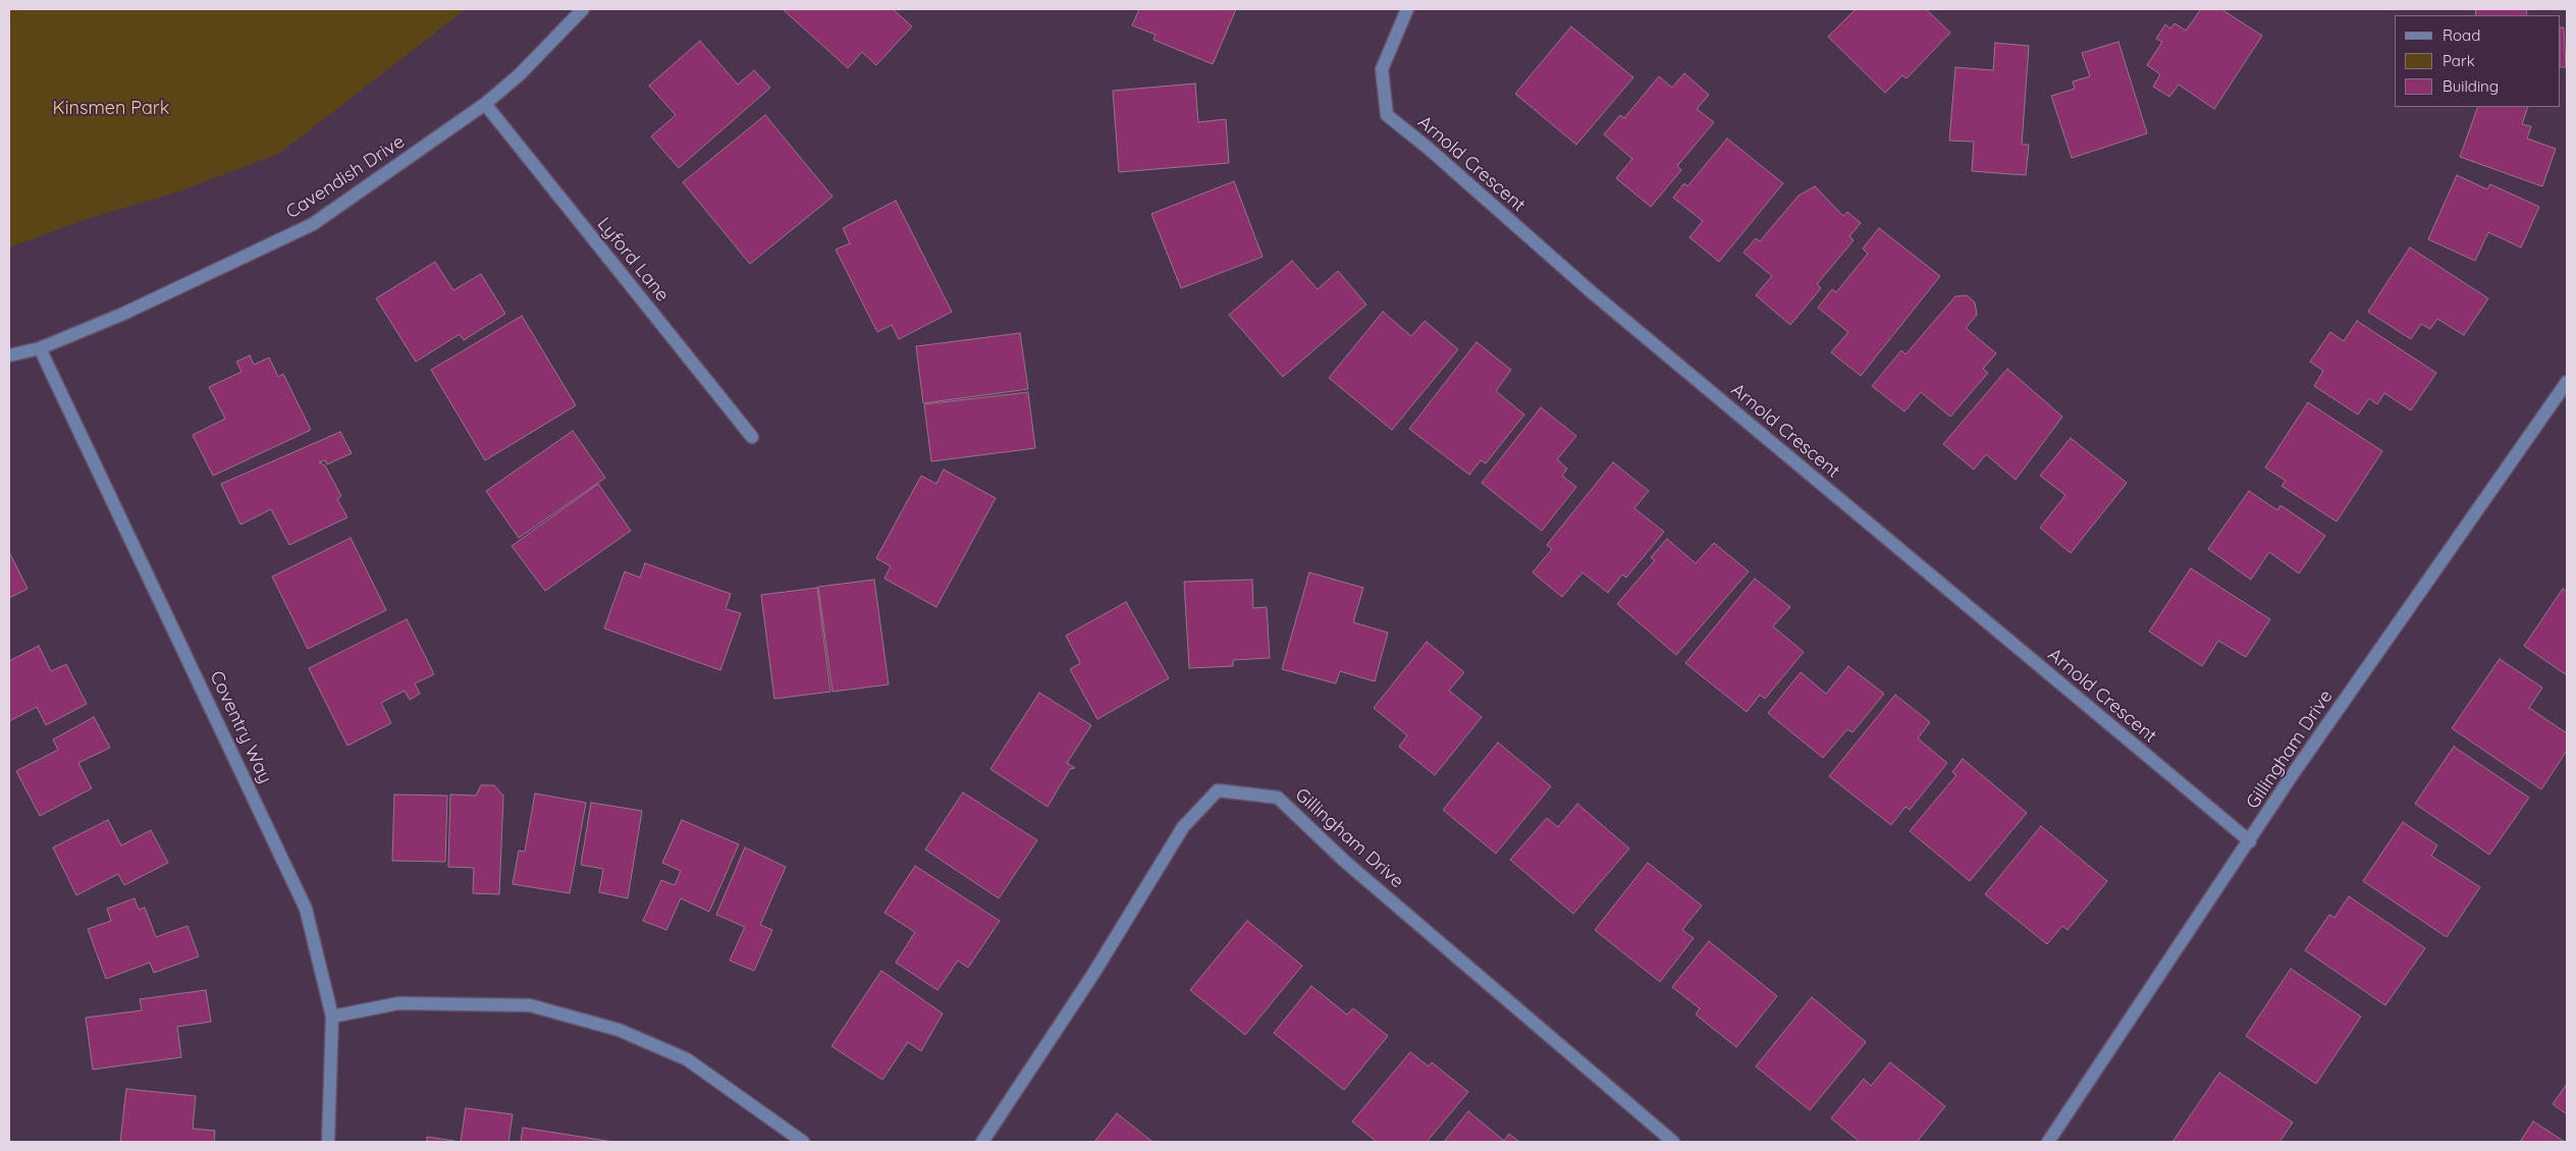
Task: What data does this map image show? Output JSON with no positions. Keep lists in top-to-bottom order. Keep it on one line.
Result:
{"streets":{"street":["Arnold Crescent","Cavendish Drive","Lyford Lane","Coventry Way","Gillingham Drive"]},"crossings":[["Arnold Crescent","Gillingham Drive"],["Cavendish Drive","Lyford Lane"],["Cavendish Drive","Coventry Way"]],"parks":["Kinsmen Park"],"legend":["Road","Park","Building"]}
